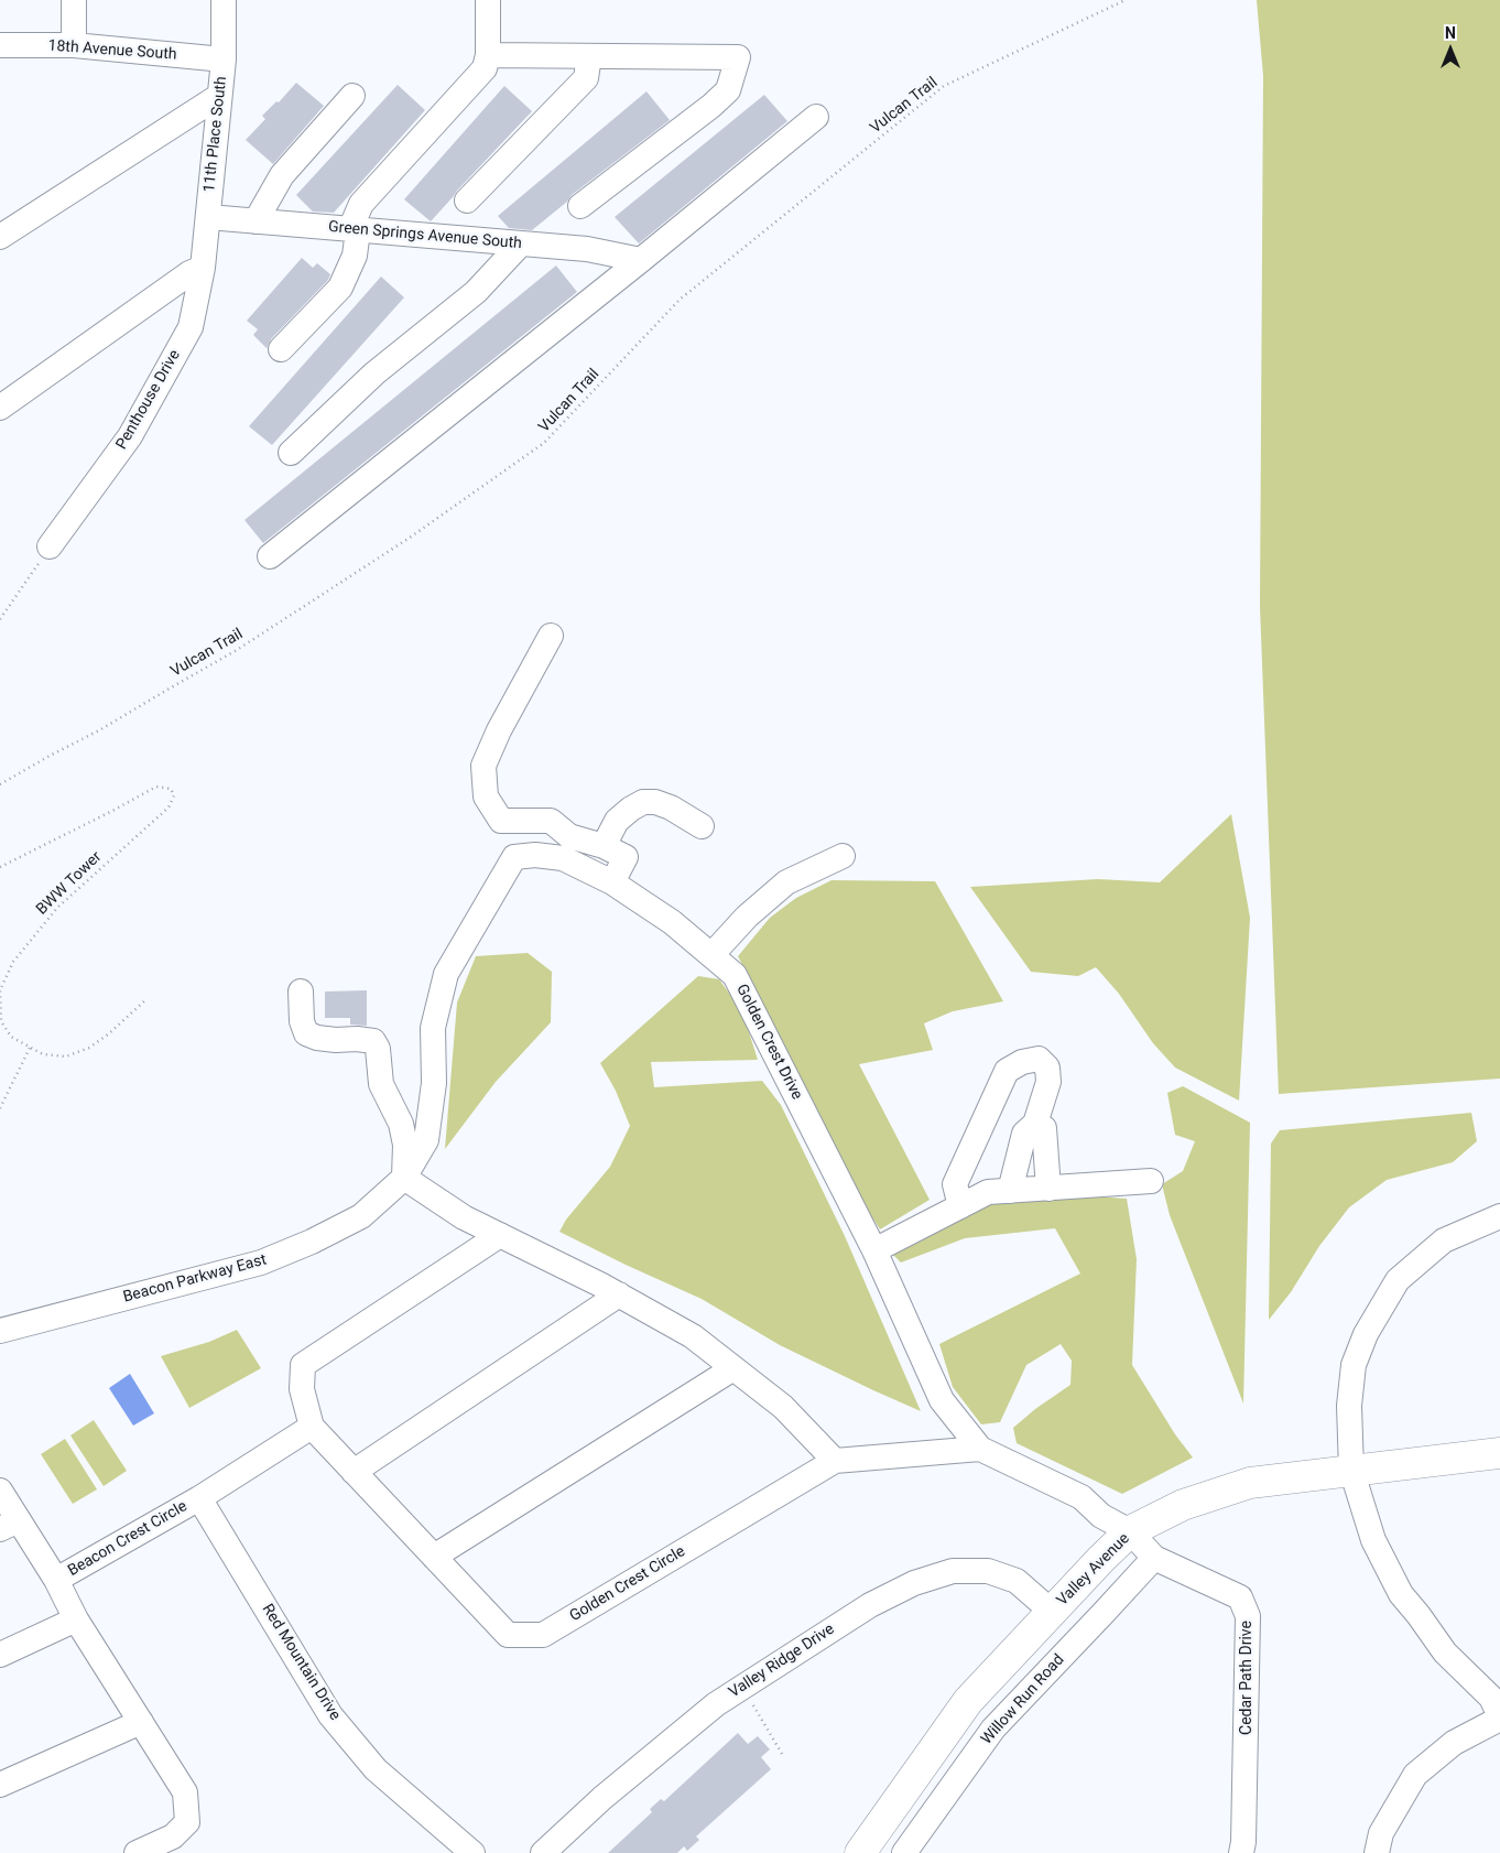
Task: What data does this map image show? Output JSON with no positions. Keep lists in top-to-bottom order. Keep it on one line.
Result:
{"streets":{"main road":["Valley Avenue"],"street":["18th Avenue South","11th Place South","Green Springs Avenue South","Penthouse Drive","Golden Crest Drive","Beacon Parkway East","Beacon Crest Circle","Golden Crest Circle","Valley Ridge Drive","Red Mountain Drive","Cedar Path Drive","Willow Run Road"],"path":["Vulcan Trail","BWW Tower"]},"crossings":[["18th Avenue South","11th Place South"],["11th Place South","Green Springs Avenue South"],["11th Place South","Penthouse Drive"],["Golden Crest Drive","Beacon Parkway East"],["Golden Crest Drive","Valley Avenue"],["Golden Crest Drive","Golden Crest Circle"],["Golden Crest Drive","Cedar Path Drive"],["Golden Crest Drive","Willow Run Road"],["Beacon Crest Circle","Red Mountain Drive"],["Valley Avenue","Valley Ridge Drive"],["Cedar Path Drive","Willow Run Road"]],"north":"top"}
